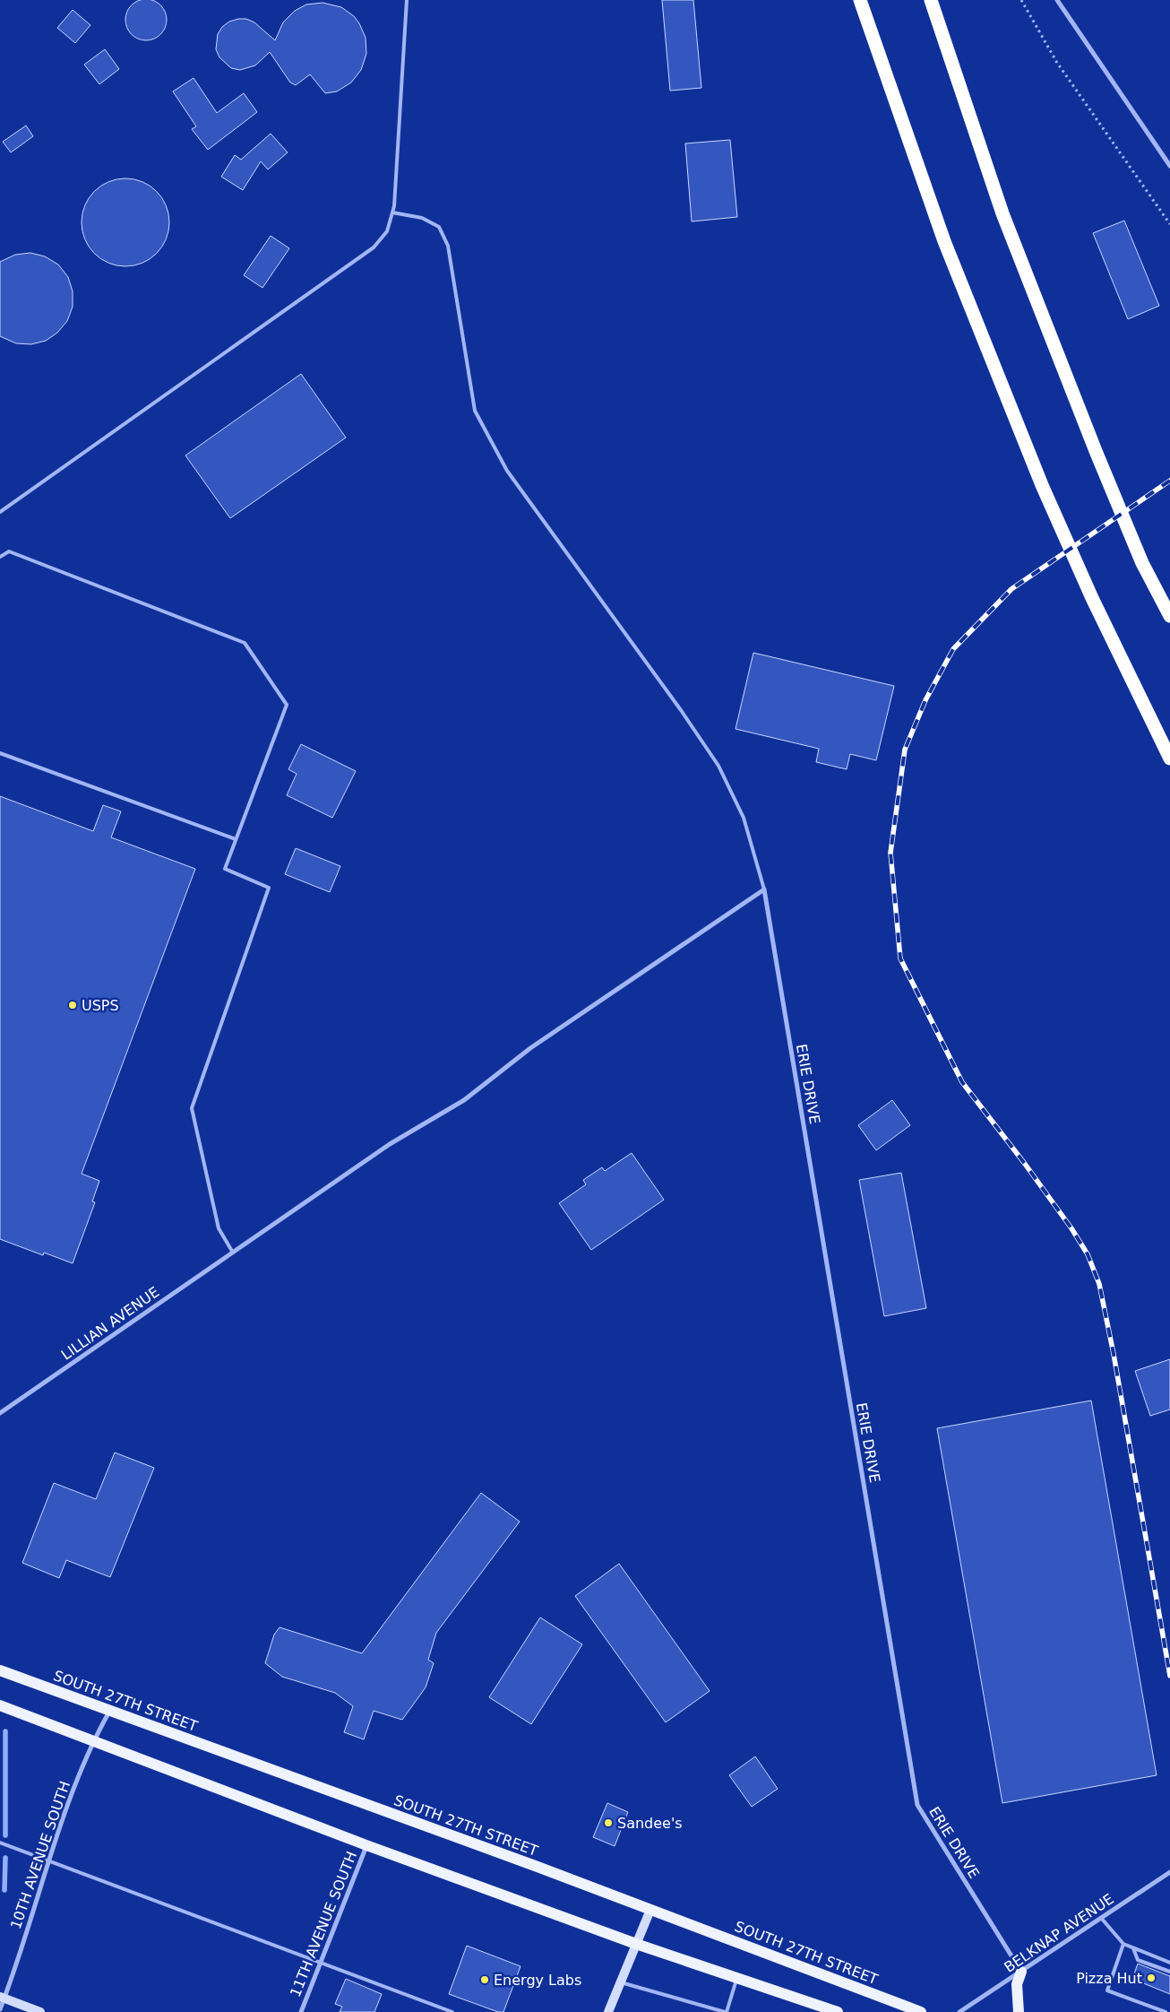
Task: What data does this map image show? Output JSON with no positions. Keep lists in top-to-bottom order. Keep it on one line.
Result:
{"streets":{"main road":["SOUTH 27TH STREET"],"street":["ERIE DRIVE","LILLIAN AVENUE","10TH AVENUE SOUTH","11TH AVENUE SOUTH","BELKNAP AVENUE"]},"crossings":[["ERIE DRIVE","LILLIAN AVENUE"],["ERIE DRIVE","BELKNAP AVENUE"],["SOUTH 27TH STREET","10TH AVENUE SOUTH"]],"places":["USPS","Sandee's","Pizza Hut","Energy Labs"]}
